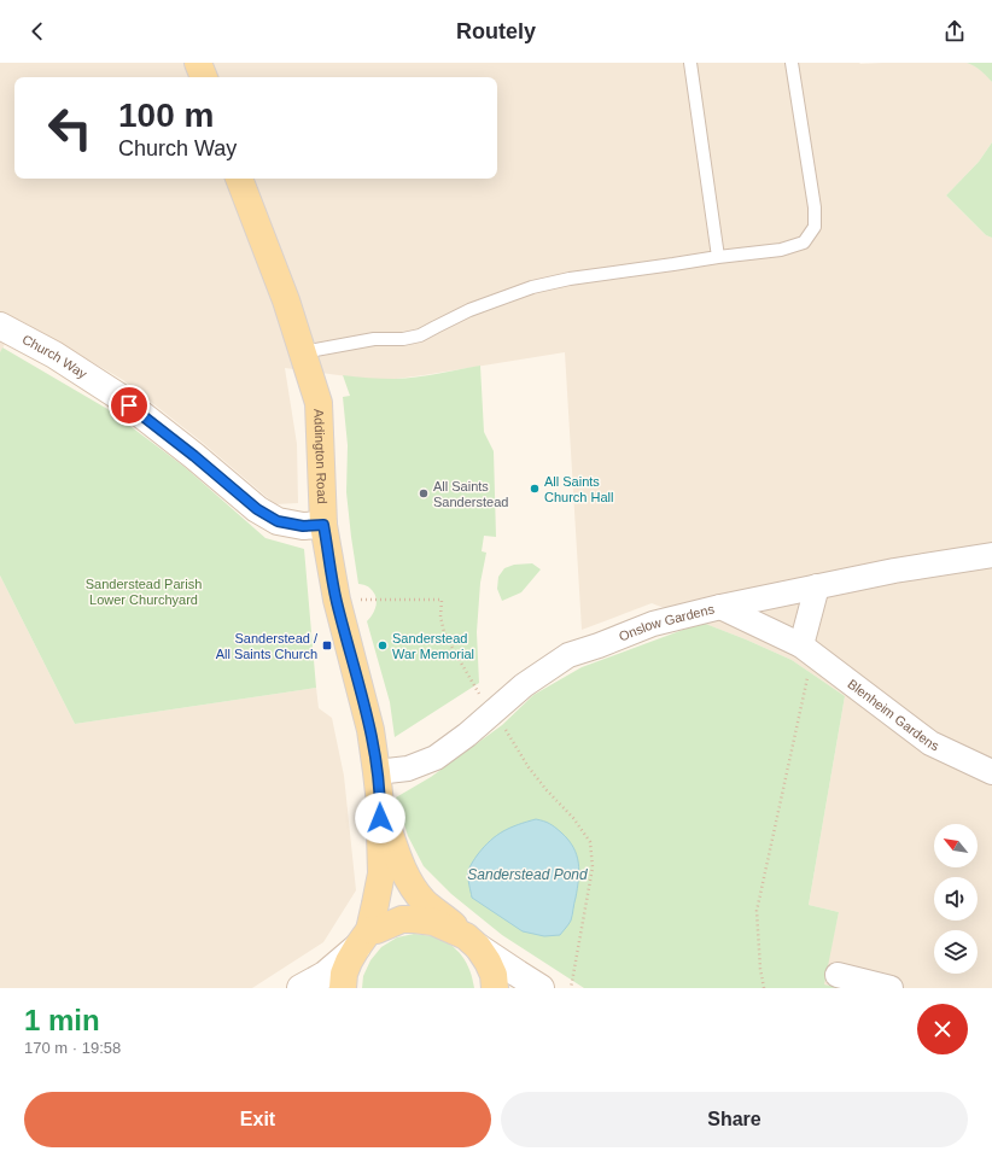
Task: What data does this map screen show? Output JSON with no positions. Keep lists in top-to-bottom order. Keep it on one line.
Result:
{"streets":{"main road":["Addington Road"],"street":["Church Way","Onslow Gardens","Blenheim Gardens"]},"crossings":[["Church Way","Addington Road"],["Addington Road","Onslow Gardens"],["Onslow Gardens","Blenheim Gardens"]],"water":["Sanderstead Pond"],"parks":["Sanderstead Parish Lower Churchyard"],"places":{"other":["All Saints Church Hall","All Saints Sanderstead","Sanderstead War Memorial"],"transit":["Sanderstead / All Saints Church"]},"north":"top left","page":{"header":"Routely","turn":["100 m","Church Way"],"heading":["1 min","170 m · 19:58"],"buttons":["Exit","Share"]}}
